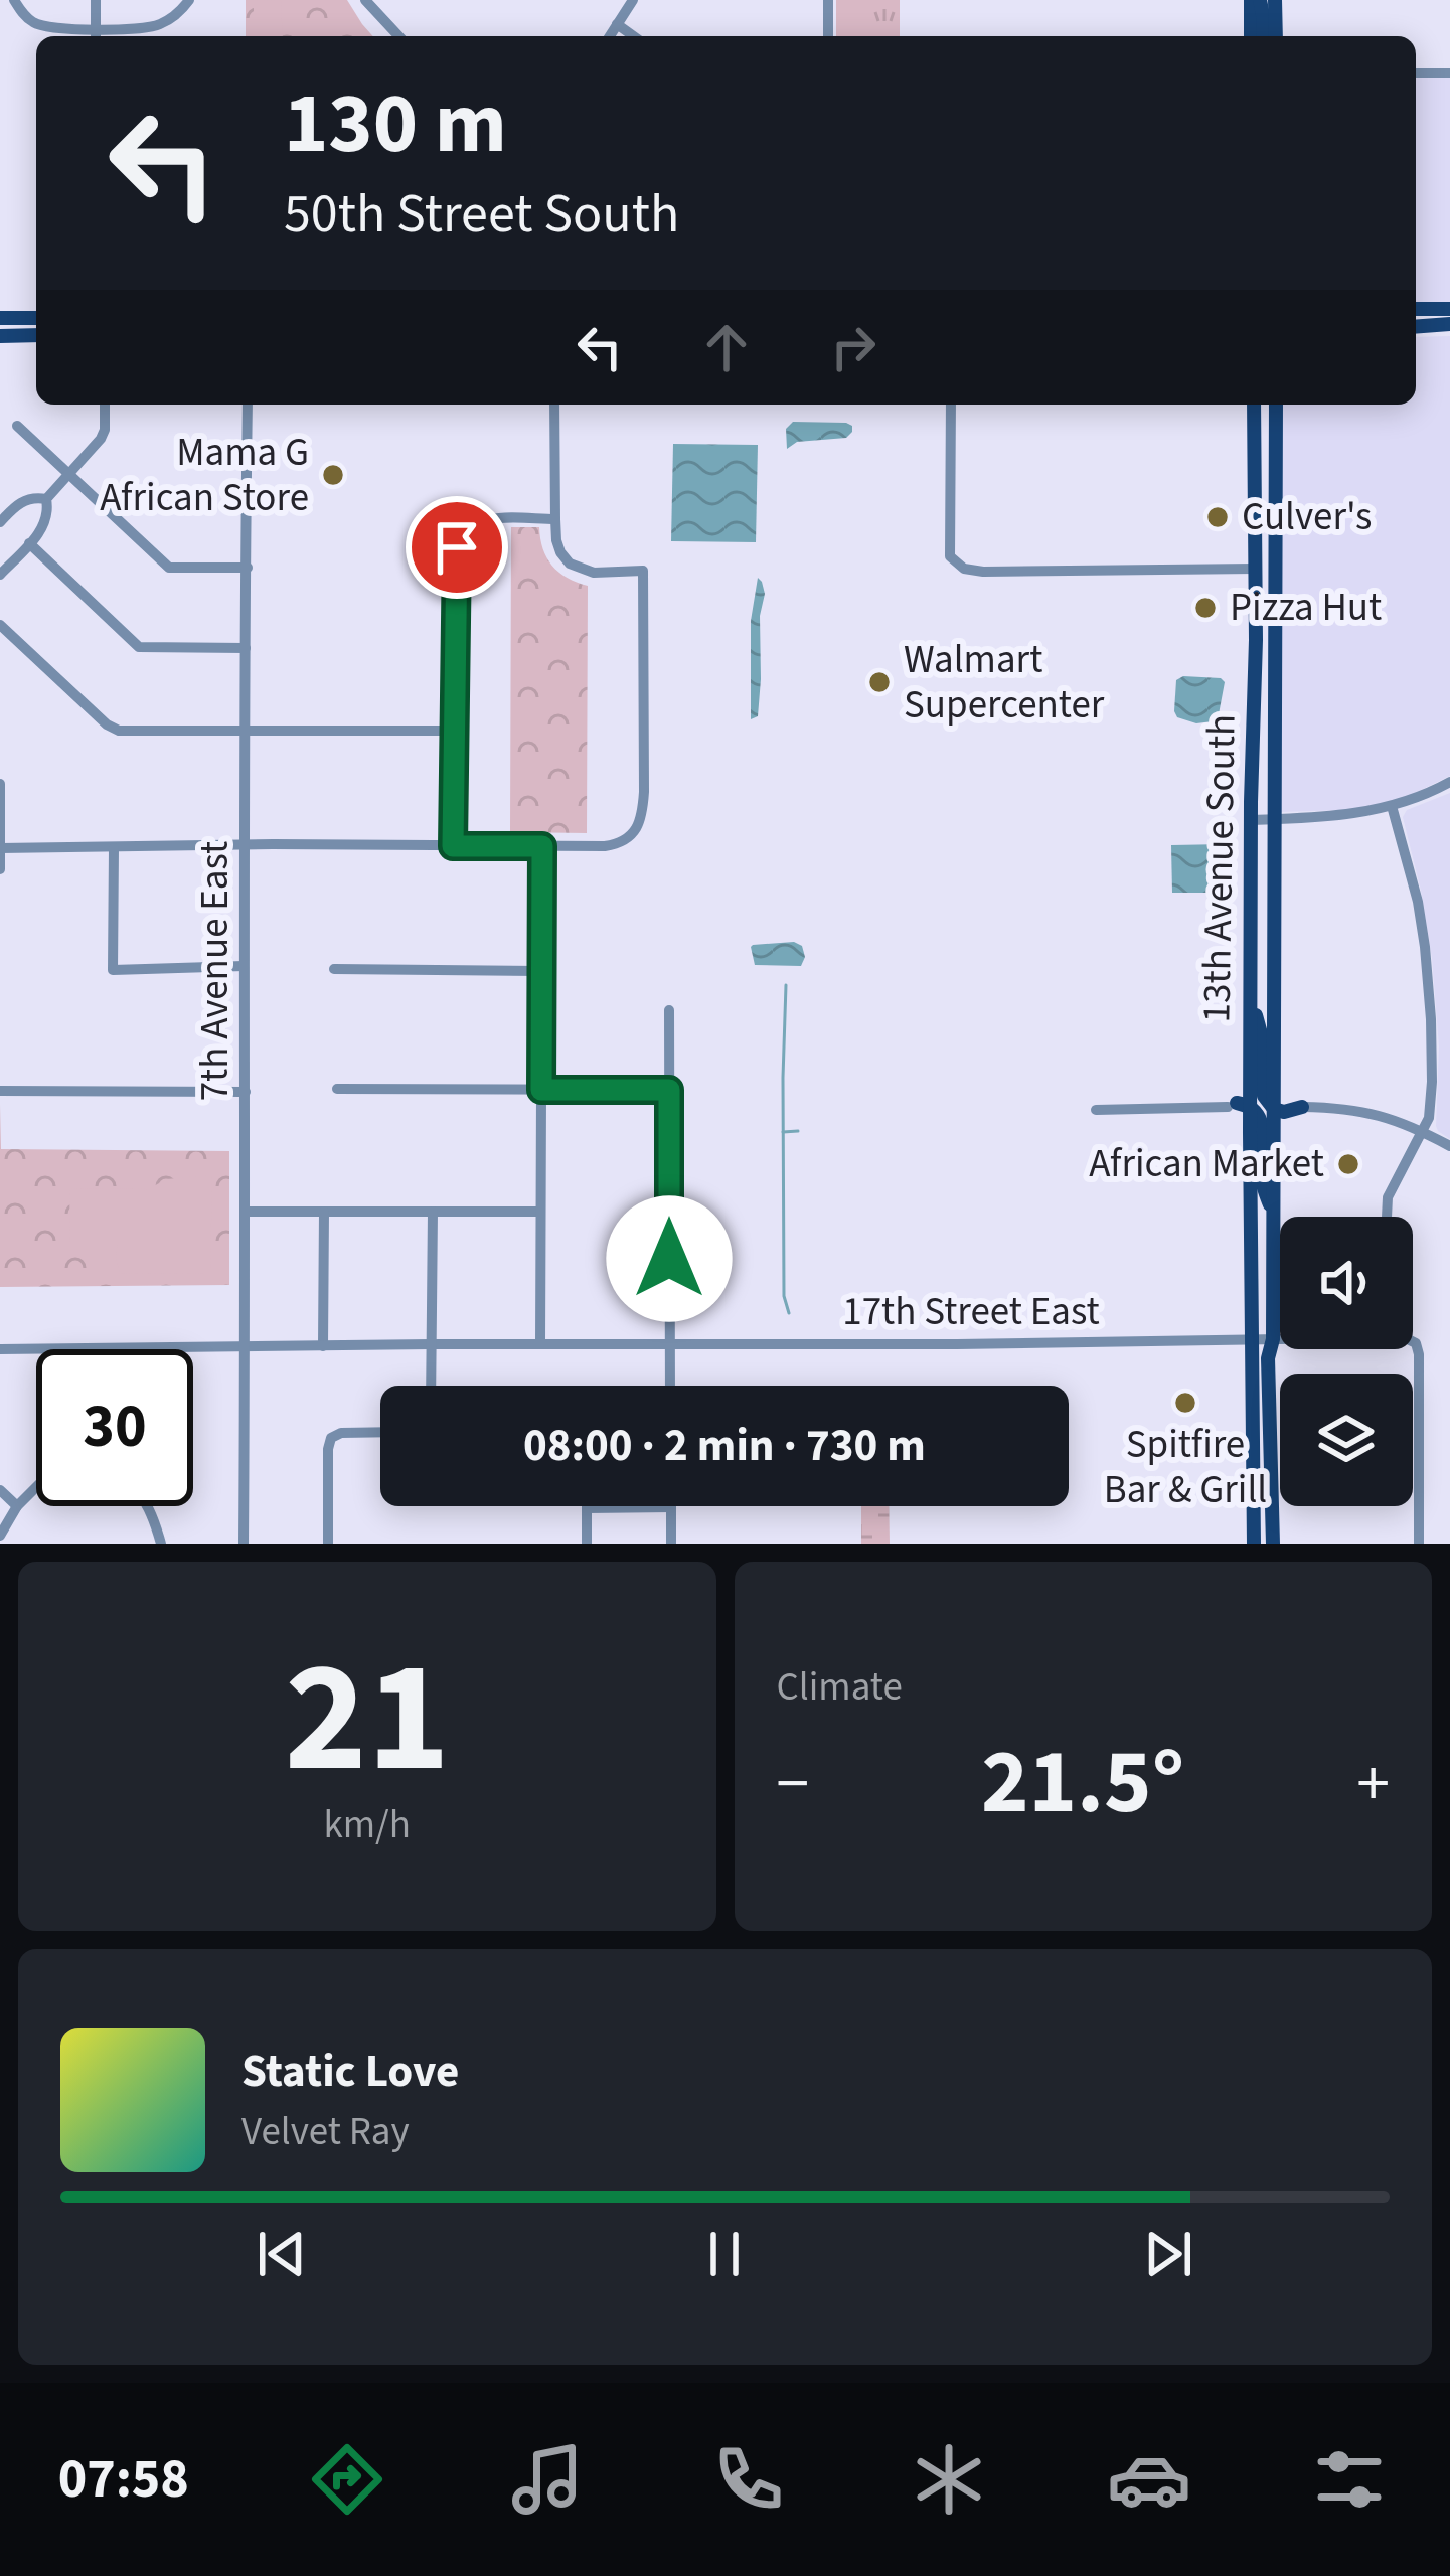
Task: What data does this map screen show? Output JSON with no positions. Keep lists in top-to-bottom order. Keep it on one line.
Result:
{"streets":{"main road":["13th Avenue South"],"street":["7th Avenue East","17th Street East"]},"crossings":[["7th Avenue East","17th Street East"]],"places":["Mama G African Store","Culver's","Pizza Hut","Walmart Supercenter","African Market","Spitfire Bar & Grill"],"page":{"turn":["130 m","50th Street South"],"limit":"30","trip":"08:00 · 2 min · 730 m","tile":[["21","km/h"],"Climate"],"heat":["−","21.5°","+"],"song":["Static Love","Velvet Ray"],"tabs":"07:58"}}
